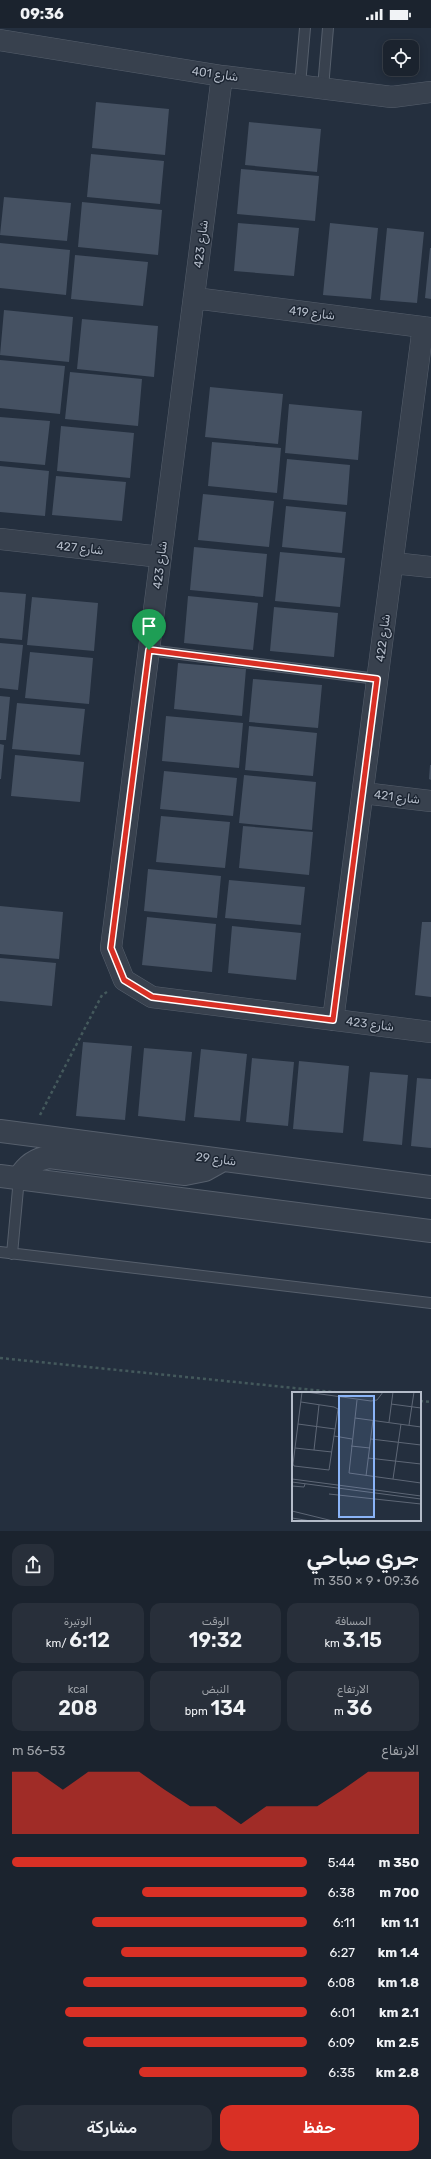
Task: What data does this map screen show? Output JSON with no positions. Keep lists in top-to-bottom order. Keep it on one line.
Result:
{"streets":{"street":["شارع 401","شارع 423","شارع 419","شارع 427","شارع 422","شارع 421","شارع 29"]},"crossings":[["شارع 401","شارع 423"],["شارع 423","شارع 419"],["شارع 423","شارع 427"],["شارع 423","شارع 422"],["شارع 419","شارع 422"],["شارع 422","شارع 421"]],"page":{"status":"09:36","heading":["جري صباحي","09:36 · 9 × 350 m"],"stats":[["المسافة","3.15 km"],["الوقت","19:32"],["الوتيرة","6:12 /km"],["الارتفاع","36 m"],["النبض","134 bpm"],["kcal","208"]],"chart":["الارتفاع","53–56 m"],"list":[{"name":"350 m","note":"5:44"},{"name":"700 m","note":"6:38"},{"name":"1.1 km","note":"6:11"},{"name":"1.4 km","note":"6:27"},{"name":"1.8 km","note":"6:08"},{"name":"2.1 km","note":"6:01"},{"name":"2.5 km","note":"6:09"},{"name":"2.8 km","note":"6:35"}],"buttons":["حفظ","مشاركة"]}}
